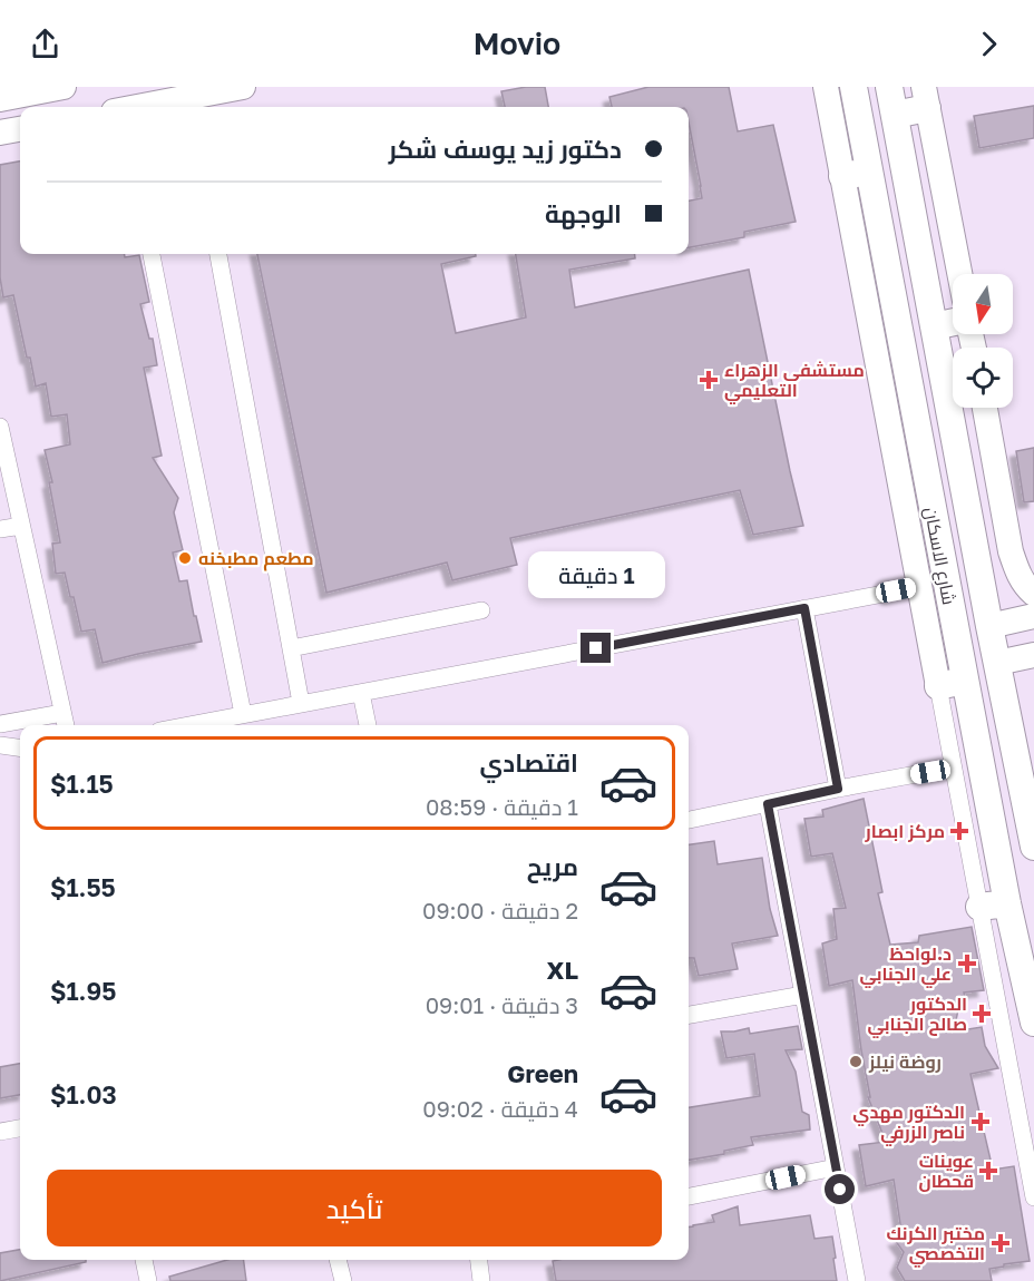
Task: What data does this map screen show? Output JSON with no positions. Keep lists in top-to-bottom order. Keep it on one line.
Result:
{"streets":{"main road":["شارع الاسكان"]},"places":{"health":["مستشفى الزهراء التعليمي","مركز ابصار","د.لواحظ علي الجنابي","الدكتور صالح الجنابي","الدكتور مهدي ناصر الزرفي","عوينات قحطان","مختبر الكرنك التخصصي"],"other":["مطعم مطبخنه","روضة نيلز"]},"north":"bottom","page":{"header":"Movio","banner":["دكتور زيد يوسف شكر","الوجهة"],"bubble":"1 دقيقة","list":[{"name":"اقتصادي","note":"1 دقيقة · 08:59","value":"$1.15"},{"name":"مريح","note":"2 دقيقة · 09:00","value":"$1.55"},{"name":"XL","note":"3 دقيقة · 09:01","value":"$1.95"},{"name":"Green","note":"4 دقيقة · 09:02","value":"$1.03"}],"buttons":"تأكيد"}}
